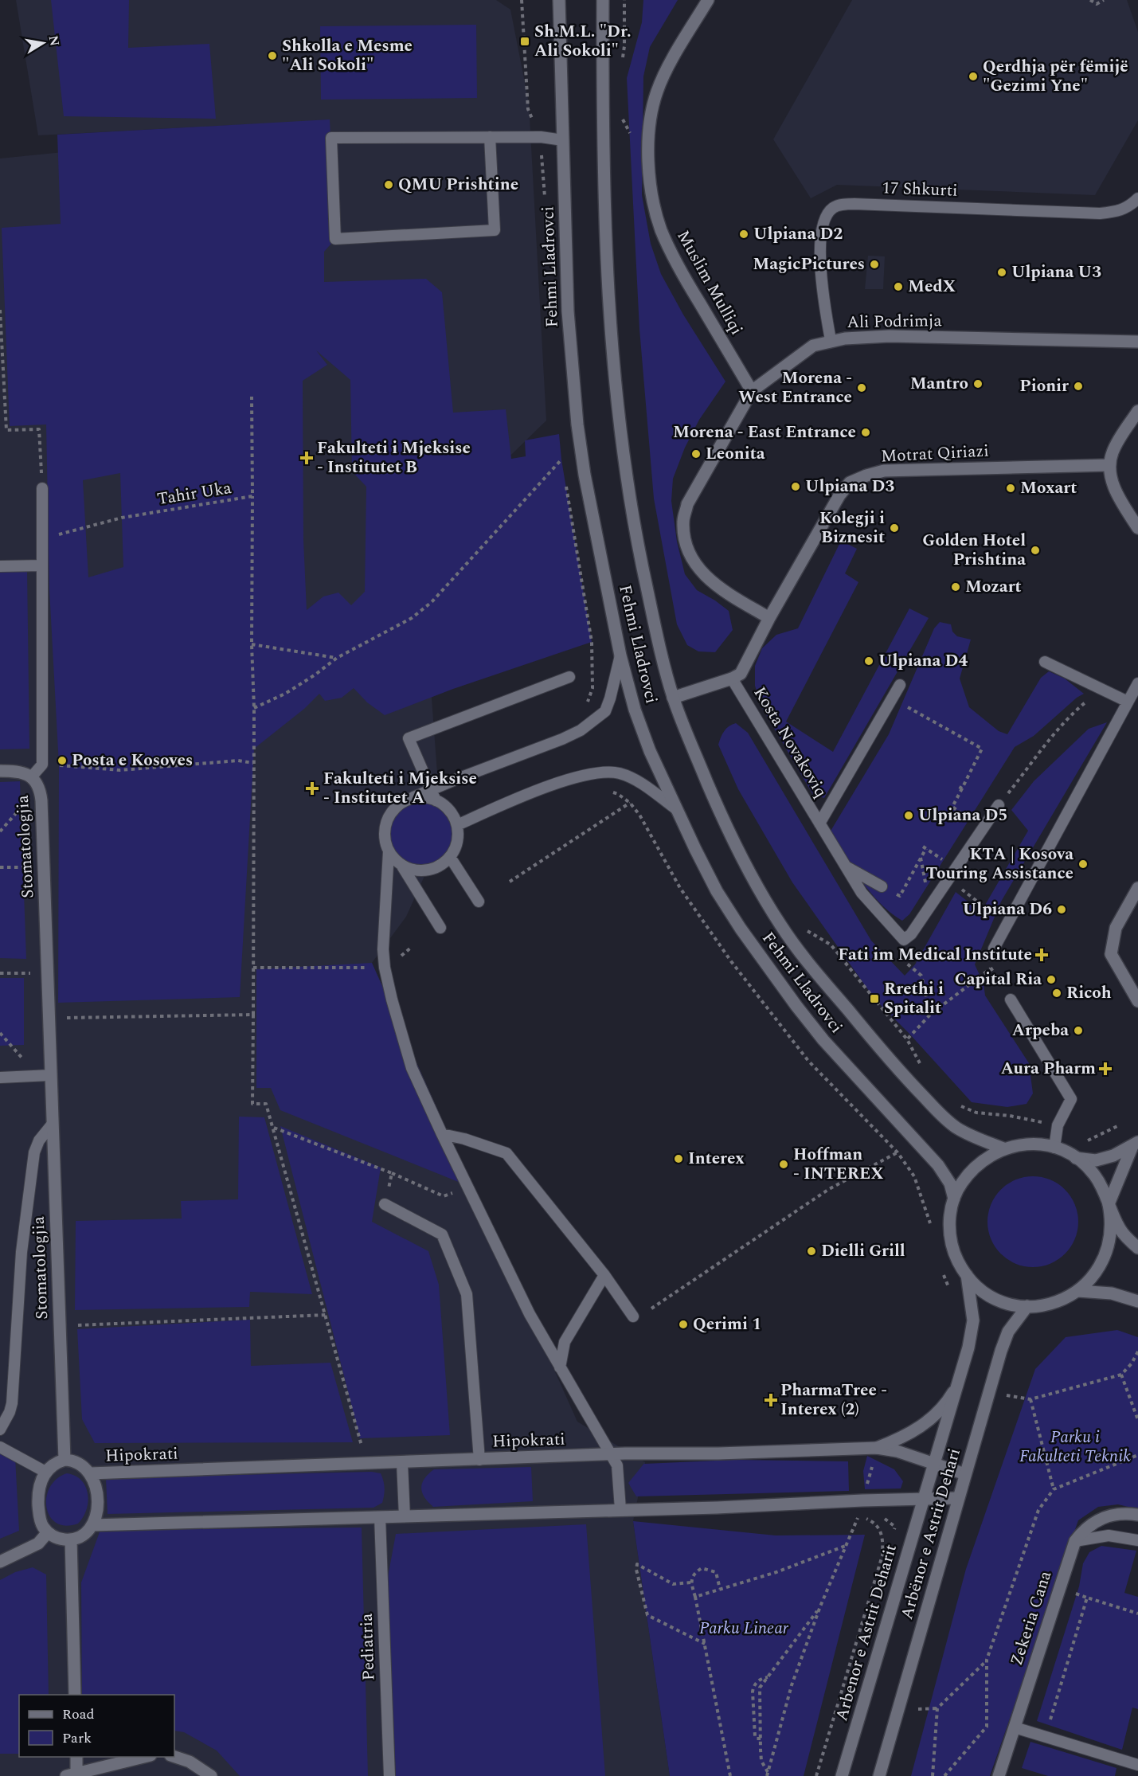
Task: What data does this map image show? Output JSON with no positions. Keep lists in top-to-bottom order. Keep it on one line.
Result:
{"streets":{"street":["Fehmi Lladrovci","Muslim Mulliqi","Ali Podrimja","Motrat Qiriazi","Stomatologjia","Hipokrati","Arbënor e Astrit Dehari","Zekeria Cana","Arbenor e Astrit Deharit"],"lane":["17 Shkurti","Kosta Novakoviq","Pediatria"],"path":["Tahir Uka"]},"crossings":[["17 Shkurti","Ali Podrimja"],["Fehmi Lladrovci","Arbënor e Astrit Dehari"],["Muslim Mulliqi","Ali Podrimja"],["Ali Podrimja","Motrat Qiriazi"],["Motrat Qiriazi","Kosta Novakoviq"],["Stomatologjia","Hipokrati"],["Hipokrati","Arbënor e Astrit Dehari"],["Arbënor e Astrit Dehari","Arbenor e Astrit Deharit"]],"parks":["Parku i Fakulteti Teknik","Parku Linear"],"places":{"transit":["Sh.M.L. \"Dr. Ali Sokoli\"","Rrethi i Spitalit"],"other":["Shkolla e Mesme \"Ali Sokoli\"","Qerdhja për fëmijë \"Gezimi Yne\"","QMU Prishtine","Ulpiana D2","MagicPictures","Ulpiana U3","MedX","Mantro","Pionir","Morena - West Entrance","Morena - East Entrance","Leonita","Ulpiana D3","Moxart","Kolegji i Biznesit","Golden Hotel Prishtina","Mozart","Ulpiana D4","Posta e Kosoves","Ulpiana D5","KTA | Kosova Touring Assistance","Ulpiana D6","Capital Ria","Ricoh","Arpeba","Interex","Hoffman - INTEREX","Dielli Grill","Qerimi 1"],"health":["Fakulteti i Mjeksise - Institutet B","Fakulteti i Mjeksise - Institutet A","Fati im Medical Institute","Aura Pharm","PharmaTree - Interex (2)"]},"legend":["Road","Park"],"north":"right"}
